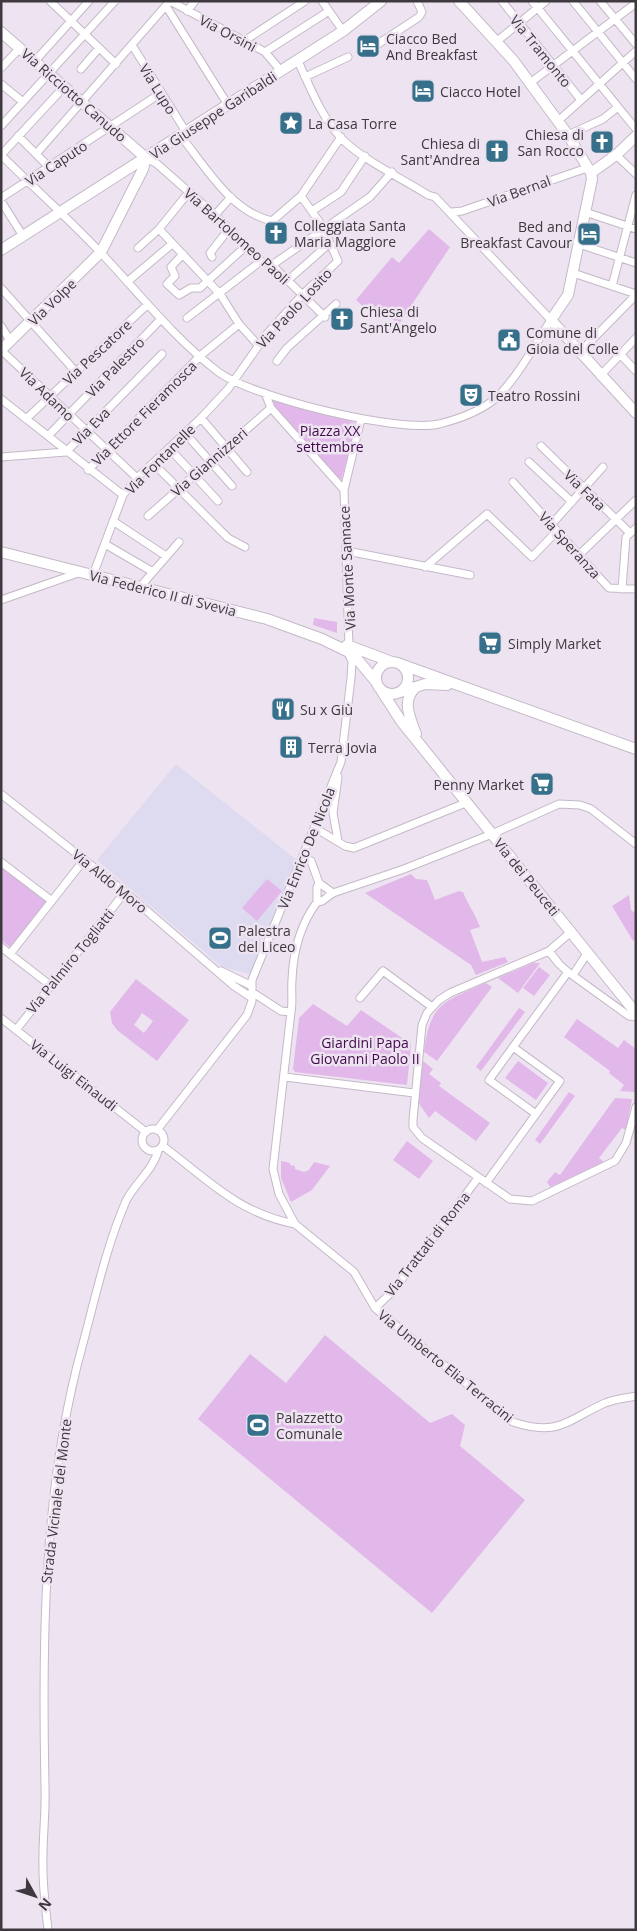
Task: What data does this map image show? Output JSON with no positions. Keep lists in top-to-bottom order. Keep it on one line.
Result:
{"streets":{"main road":["Via Ricciotto Canudo","Via Giuseppe Garibaldi","Via Volpe","Via Federico II di Svevia","Via dei Peuceti"],"street":["Via Orsini","Via Tramonto","Via Lupo","Via Caputo","Via Bernal","Via Bartolomeo Paoli","Via Paolo Losito","Via Pescatore","Via Palestro","Via Adamo","Via Ettore Fieramosca","Via Eva","Via Fontanelle","Via Giannizzeri","Via Fata","Via Speranza","Via Monte Sannace","Via Enrico De Nicola","Via Aldo Moro","Via Palmiro Togliatti","Via Luigi Einaudi","Via Trattati di Roma","Via Umberto Elia Terracini","Strada Vicinale del Monte"]},"crossings":[["Via Orsini","Via Giuseppe Garibaldi"],["Via Lupo","Via Giuseppe Garibaldi"],["Via Lupo","Via Caputo"],["Via Ricciotto Canudo","Via Giuseppe Garibaldi"],["Via Ricciotto Canudo","Via Caputo"],["Via Ricciotto Canudo","Via Bartolomeo Paoli"],["Via Giuseppe Garibaldi","Via Bartolomeo Paoli"],["Via Giuseppe Garibaldi","Via Volpe"],["Via Bartolomeo Paoli","Via Paolo Losito"],["Via Volpe","Via Adamo"],["Via Paolo Losito","Via Fontanelle"],["Via Pescatore","Via Adamo"],["Via Palestro","Via Adamo"],["Via Adamo","Via Ettore Fieramosca"],["Via Adamo","Via Eva"],["Via Adamo","Via Fontanelle"],["Via Fontanelle","Via Federico II di Svevia"],["Via Monte Sannace","Via Federico II di Svevia"],["Via Monte Sannace","Via Enrico De Nicola"],["Via Federico II di Svevia","Via Enrico De Nicola"],["Via Federico II di Svevia","Via dei Peuceti"],["Via Enrico De Nicola","Via Aldo Moro"],["Via Enrico De Nicola","Via Luigi Einaudi"],["Via Enrico De Nicola","Strada Vicinale del Monte"],["Via Aldo Moro","Via Palmiro Togliatti"],["Via Palmiro Togliatti","Via Luigi Einaudi"],["Via Luigi Einaudi","Strada Vicinale del Monte"],["Via Trattati di Roma","Via Umberto Elia Terracini"]],"parks":["Piazza XX settembre","Giardini Papa Giovanni Paolo II"],"places":{"hotel":["Ciacco Bed And Breakfast","Ciacco Hotel","Bed and Breakfast Cavour"],"place":["La Casa Torre"],"church":["Chiesa di San Rocco","Chiesa di Sant'Andrea","Colleggiata Santa Maria Maggiore","Chiesa di Sant'Angelo"],"public building":["Comune di Gioia del Colle"],"theatre":["Teatro Rossini"],"supermarket":["Simply Market","Penny Market"],"restaurant":["Su x Giù"],"building":["Terra Jovia"],"sports":["Palestra del Liceo","Palazzetto Comunale"]},"north":"bottom right"}
